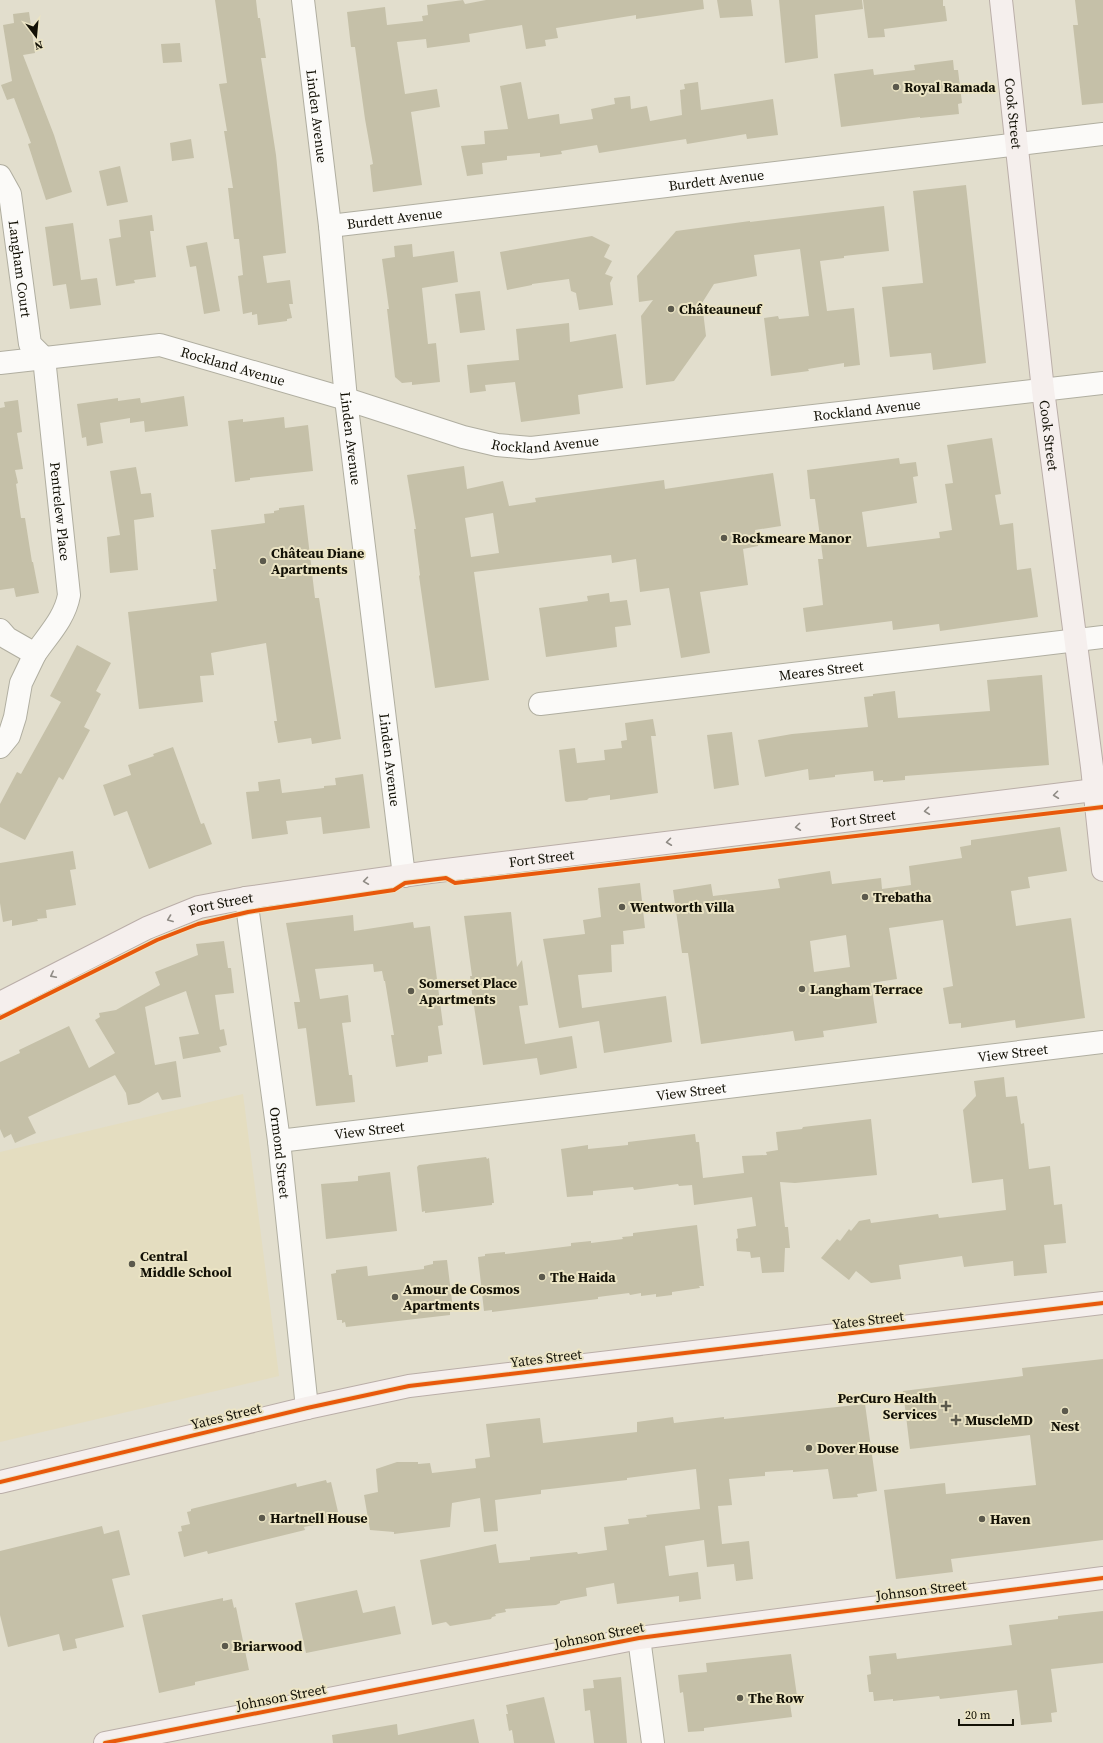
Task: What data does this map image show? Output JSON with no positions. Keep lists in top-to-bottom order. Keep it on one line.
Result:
{"streets":{"main road":["Cook Street","Fort Street","Yates Street","Johnson Street"],"street":["Linden Avenue","Burdett Avenue","Langham Court","Rockland Avenue","Pentrelew Place","Meares Street","View Street","Ormond Street"]},"crossings":[["Cook Street","Burdett Avenue"],["Cook Street","Rockland Avenue"],["Cook Street","Meares Street"],["Cook Street","Fort Street"],["Linden Avenue","Burdett Avenue"],["Linden Avenue","Rockland Avenue"],["Linden Avenue","Fort Street"],["Langham Court","Rockland Avenue"],["Langham Court","Pentrelew Place"],["Rockland Avenue","Pentrelew Place"],["Fort Street","Ormond Street"],["View Street","Ormond Street"],["Ormond Street","Yates Street"]],"one_way":["Fort Street"],"places":{"other":["Royal Ramada","Châteauneuf","Rockmeare Manor","Château Diane Apartments","Trebatha","Wentworth Villa","Langham Terrace","Somerset Place Apartments","Central Middle School","The Haida","Amour de Cosmos Apartments","Nest","Dover House","Hartnell House","Haven","Briarwood","The Row"],"health":["PerCuro Health Services","MuscleMD"]},"scale_bar":"20 m","north":"bottom"}
